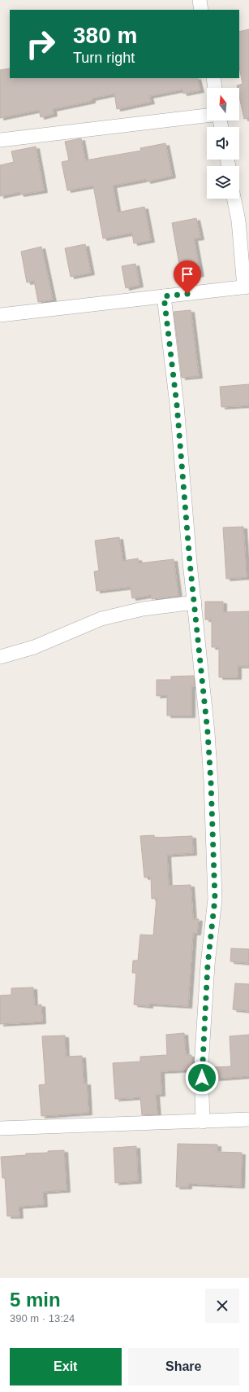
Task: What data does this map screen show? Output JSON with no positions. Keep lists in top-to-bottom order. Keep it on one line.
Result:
{"north":"top","page":{"turn":["380 m","Turn right"],"heading":["5 min","390 m · 13:24"],"buttons":["Exit","Share"]}}
